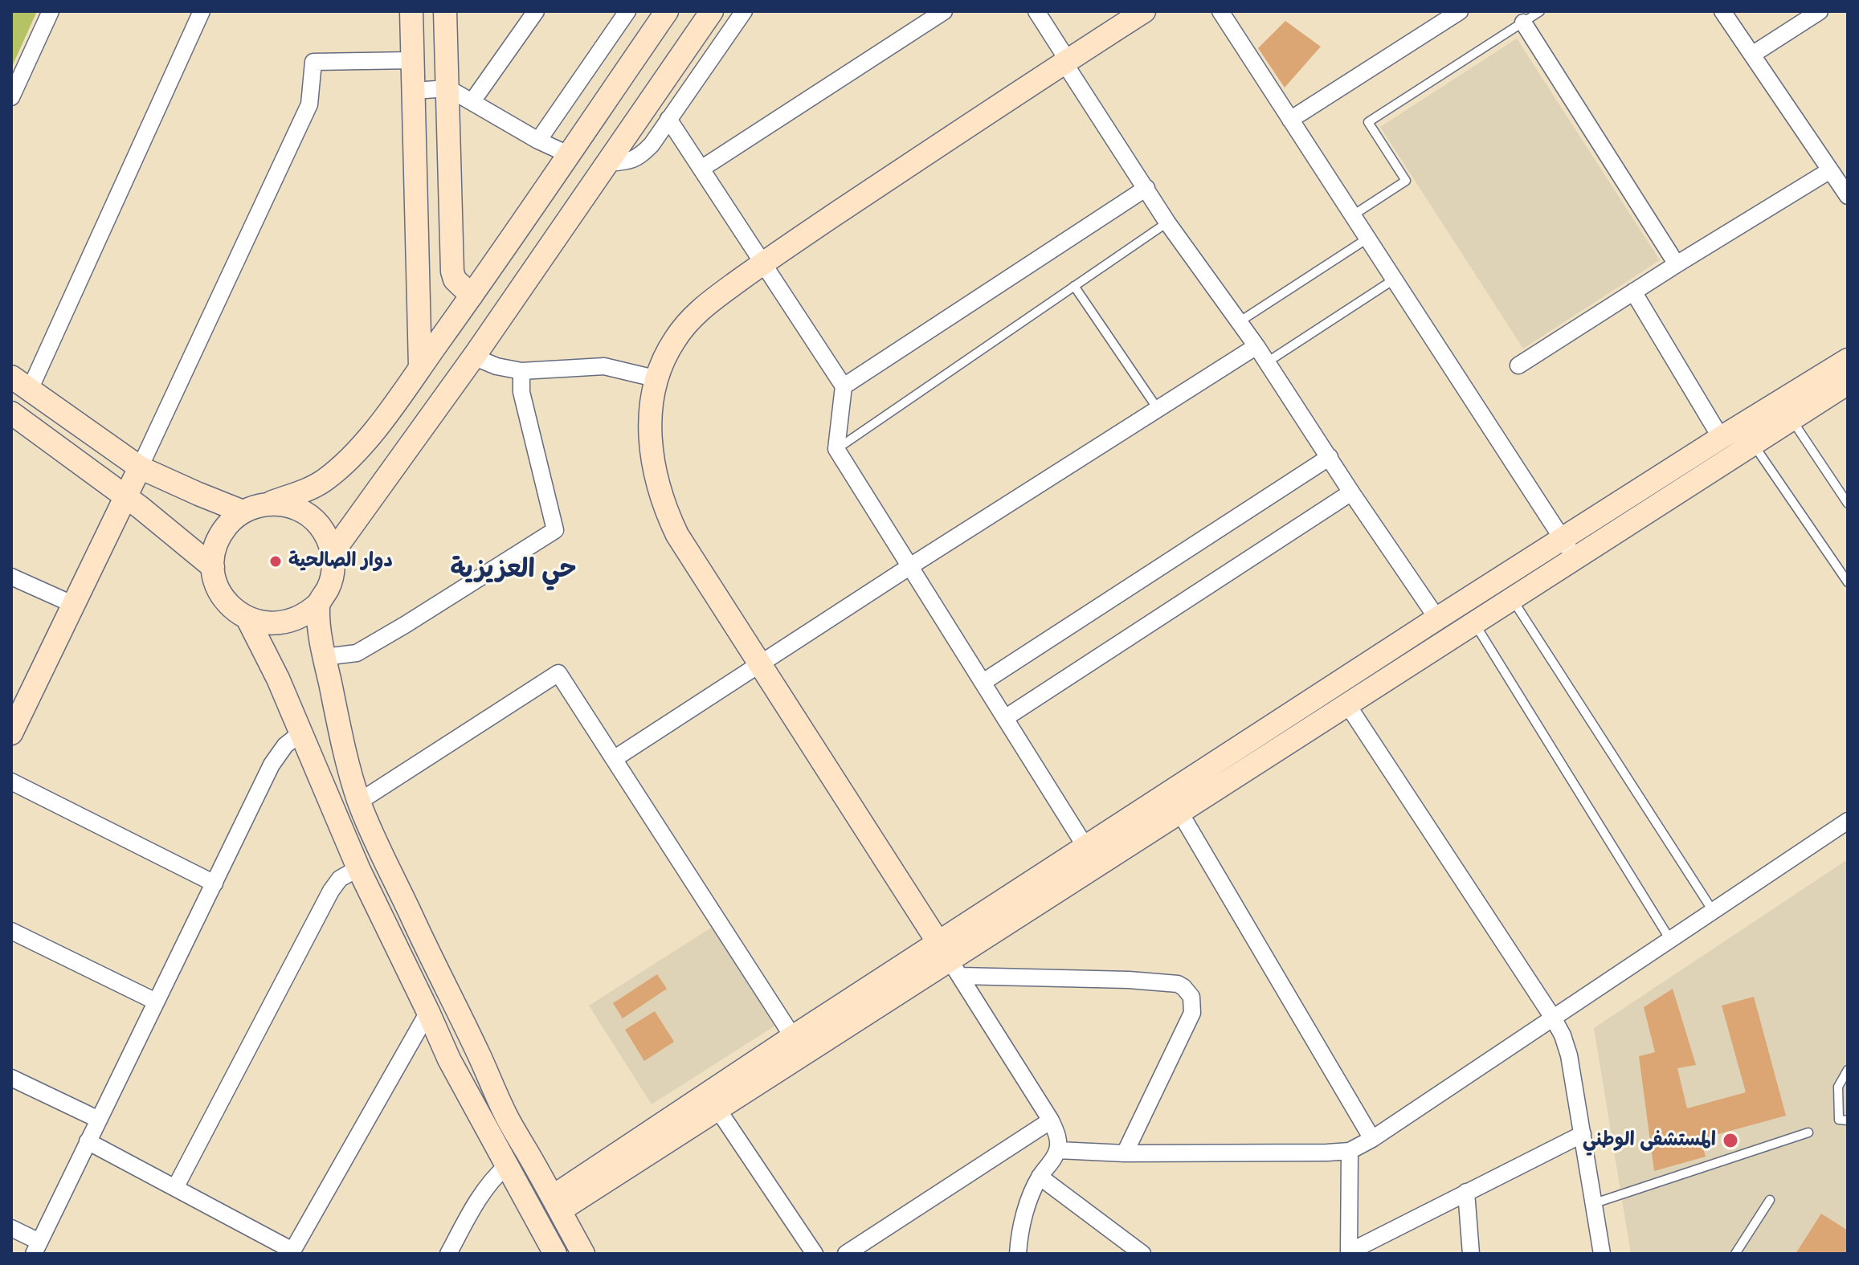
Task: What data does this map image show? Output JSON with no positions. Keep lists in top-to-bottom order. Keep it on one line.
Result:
{"districts":["حي العزيزية"],"places":["دوار الصالحية","المستشفى الوطني"]}
